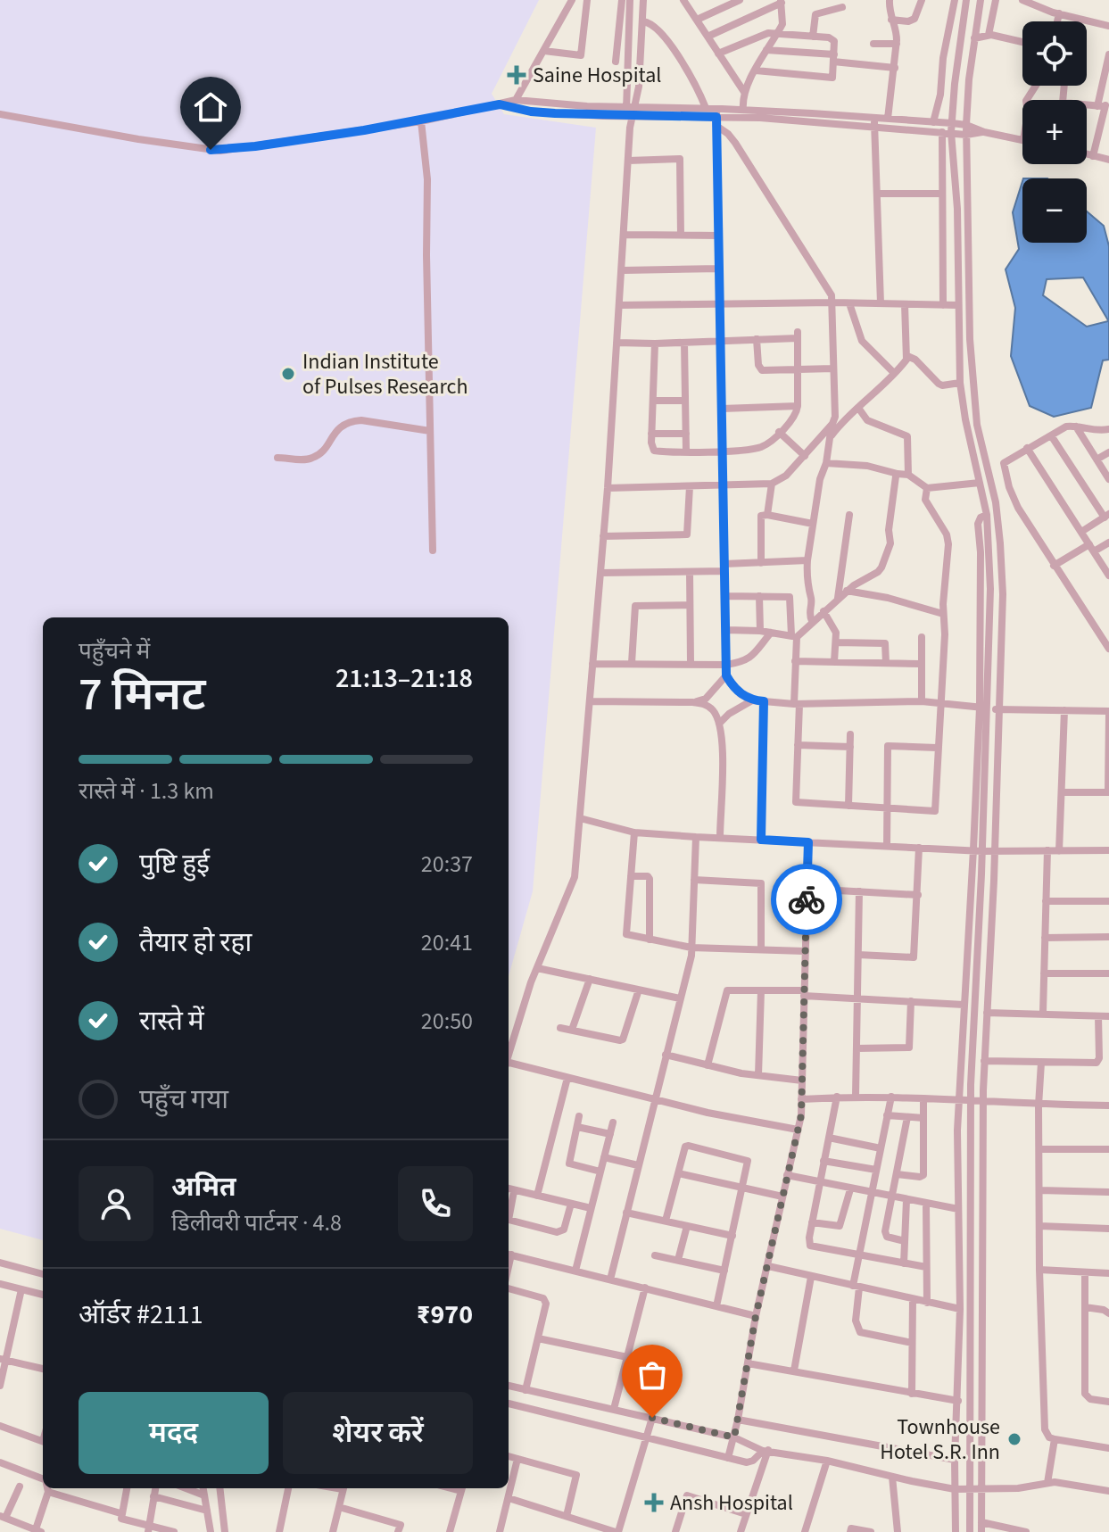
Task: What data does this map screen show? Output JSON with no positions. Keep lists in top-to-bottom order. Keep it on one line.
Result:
{"places":{"health":["Saine Hospital","Ansh Hospital"],"other":["Indian Institute of Pulses Research","Townhouse Hotel S.R. Inn"]},"page":{"map_buttons":["+","−"],"heading":["7 मिनट","पहुँचने में","21:13–21:18"],"panel":["अमित","डिलीवरी पार्टनर · 4.8","ऑर्डर #2111","₹970"],"bar":"रास्ते में · 1.3 km","list":[["पुष्टि हुई","20:37"],["तैयार हो रहा","20:41"],["रास्ते में","20:50"],"पहुँच गया"],"buttons":["मदद","शेयर करें"]}}
